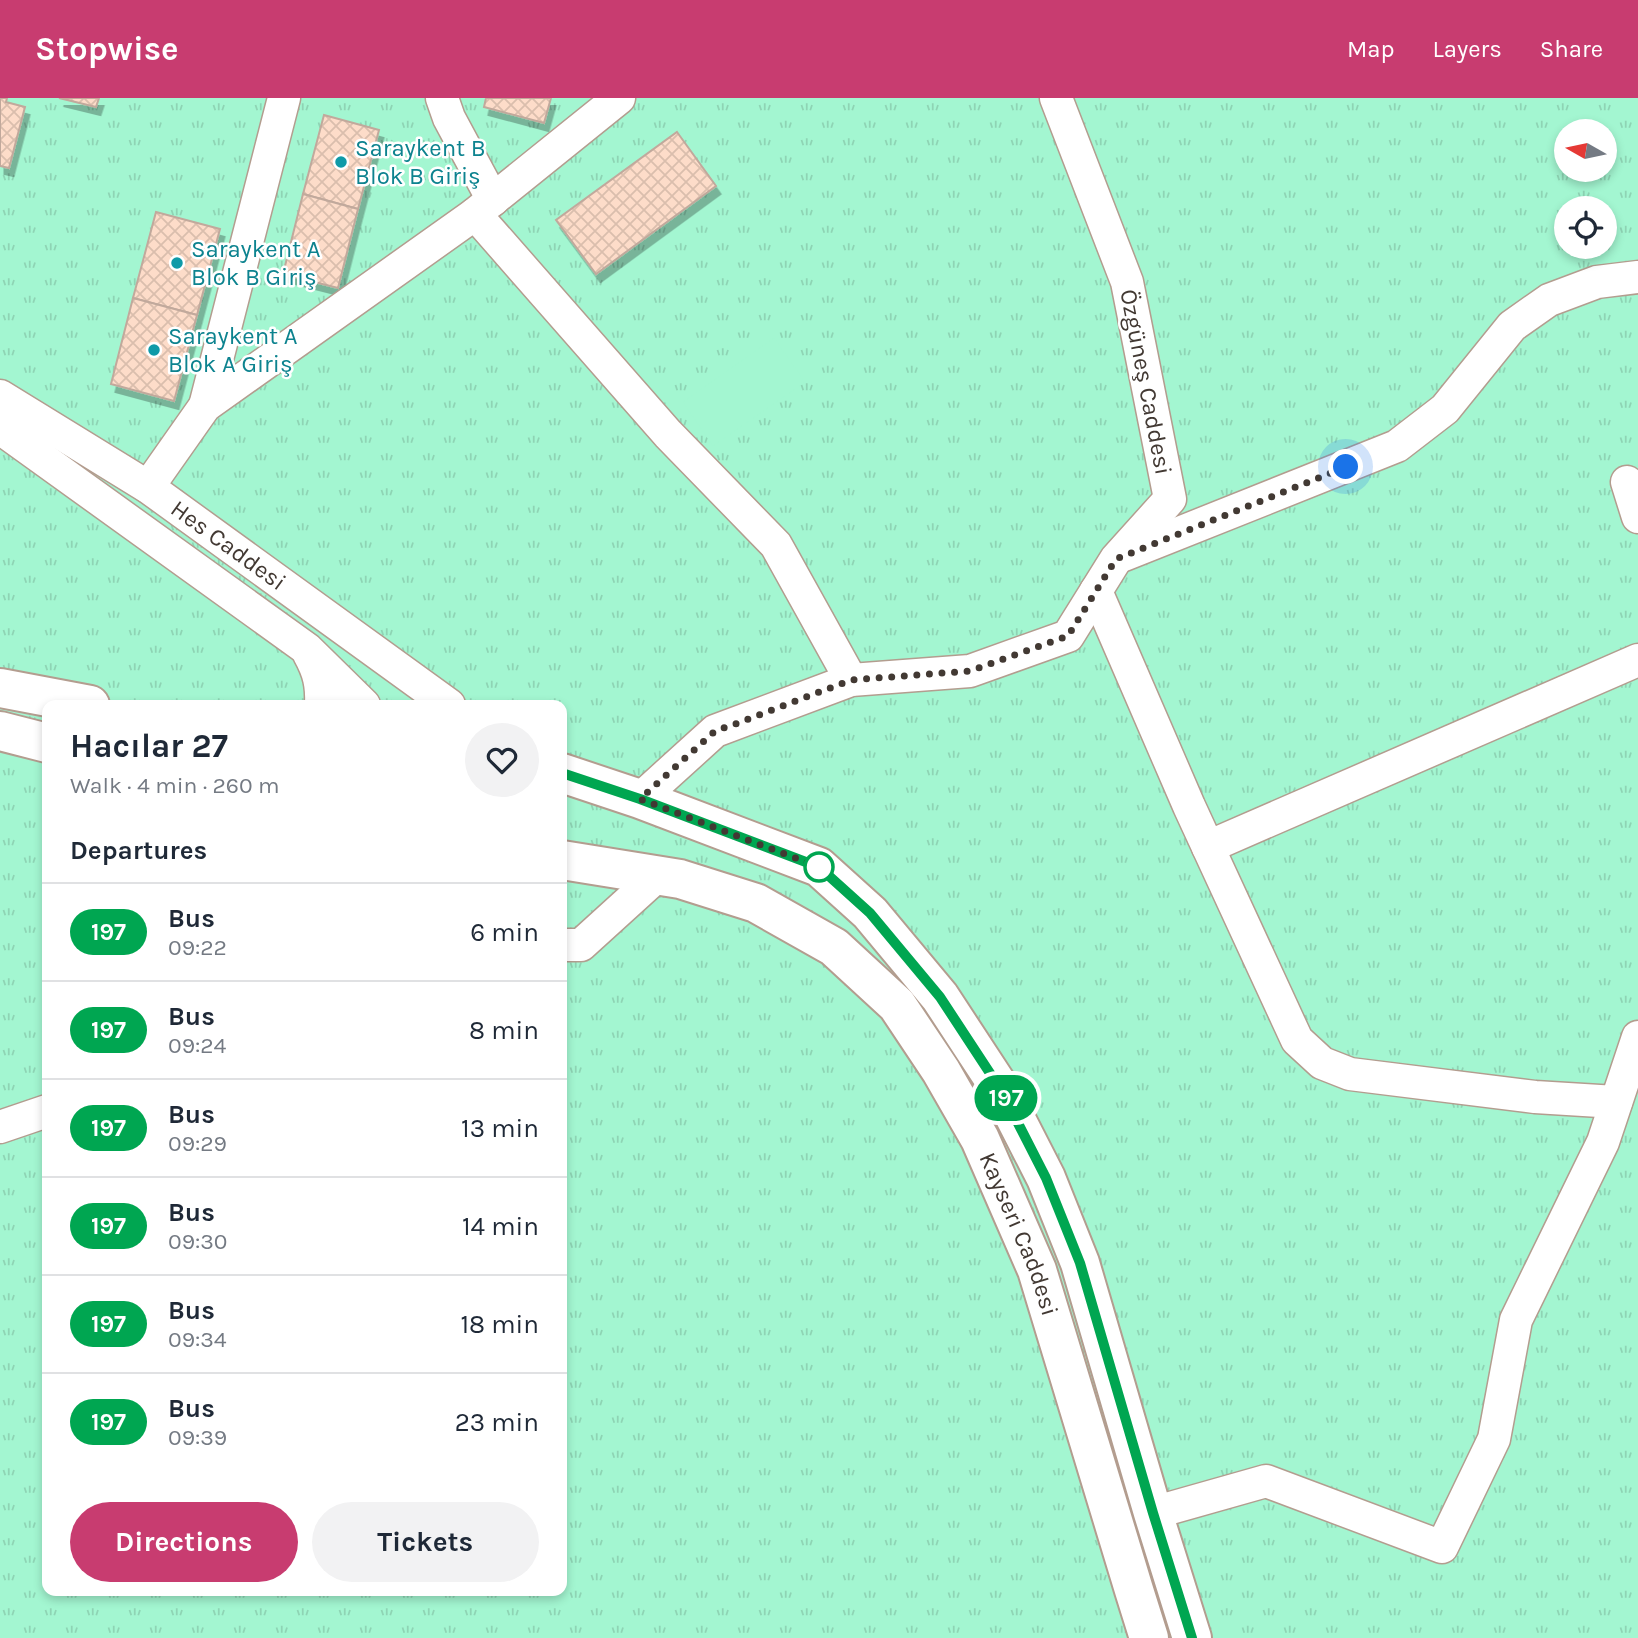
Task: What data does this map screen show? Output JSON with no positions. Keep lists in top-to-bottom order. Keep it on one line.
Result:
{"streets":{"main road":["Kayseri Caddesi"],"street":["Özgüneş Caddesi","Hes Caddesi"]},"crossings":[["Özgüneş Caddesi","Kayseri Caddesi"]],"places":["Saraykent B Blok B Giriş","Saraykent A Blok B Giriş","Saraykent A Blok A Giriş"],"lines":["bus line 197"],"north":"left","page":{"header":"Stopwise","nav":["Map","Layers","Share"],"on_map":"197","heading":[["Hacılar 27","Walk · 4 min · 260 m"],"Departures"],"list":[{"mark":"197","name":"Bus","note":"09:22","value":"6 min"},{"mark":"197","name":"Bus","note":"09:24","value":"8 min"},{"mark":"197","name":"Bus","note":"09:29","value":"13 min"},{"mark":"197","name":"Bus","note":"09:30","value":"14 min"},{"mark":"197","name":"Bus","note":"09:34","value":"18 min"},{"mark":"197","name":"Bus","note":"09:39","value":"23 min"}],"buttons":["Directions","Tickets"]}}
